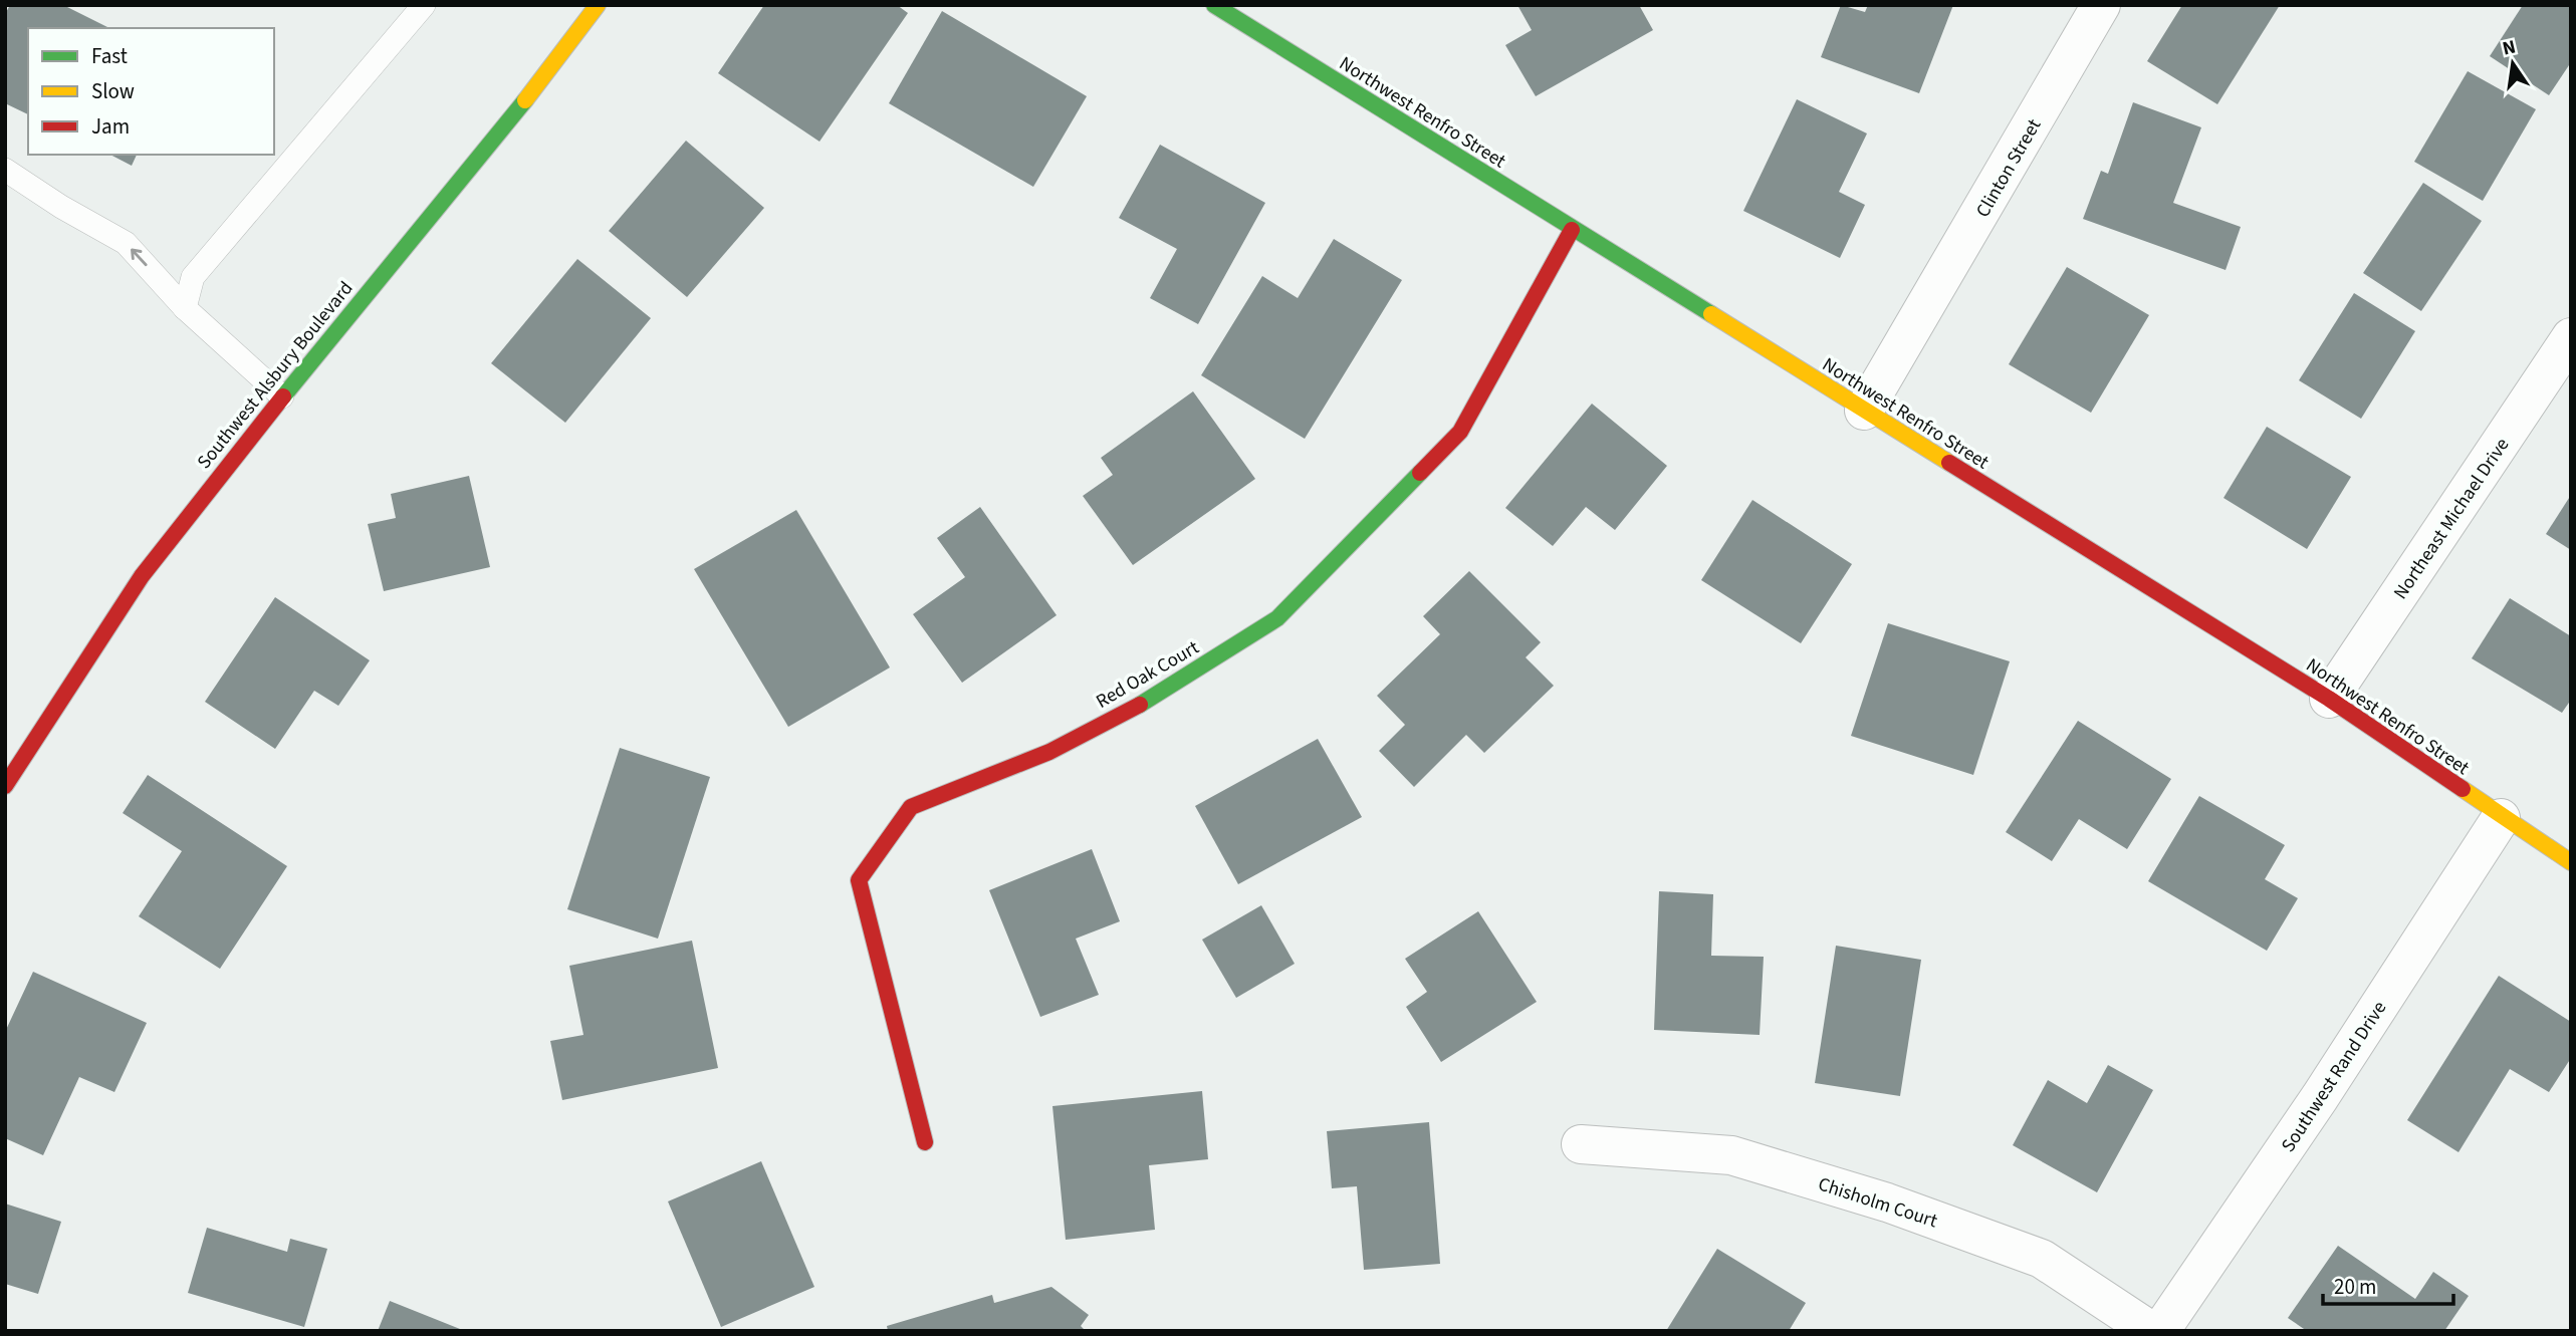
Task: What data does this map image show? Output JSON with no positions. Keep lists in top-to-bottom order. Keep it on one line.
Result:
{"streets":{"main road":["Northwest Renfro Street","Southwest Alsbury Boulevard","Red Oak Court"],"street":["Clinton Street","Northeast Michael Drive","Southwest Rand Drive","Chisholm Court"]},"crossings":[["Northwest Renfro Street","Clinton Street"],["Northwest Renfro Street","Northeast Michael Drive"],["Northwest Renfro Street","Red Oak Court"],["Northwest Renfro Street","Southwest Rand Drive"]],"legend":["Fast","Slow","Jam"],"scale_bar":"20 m","north":"top"}
